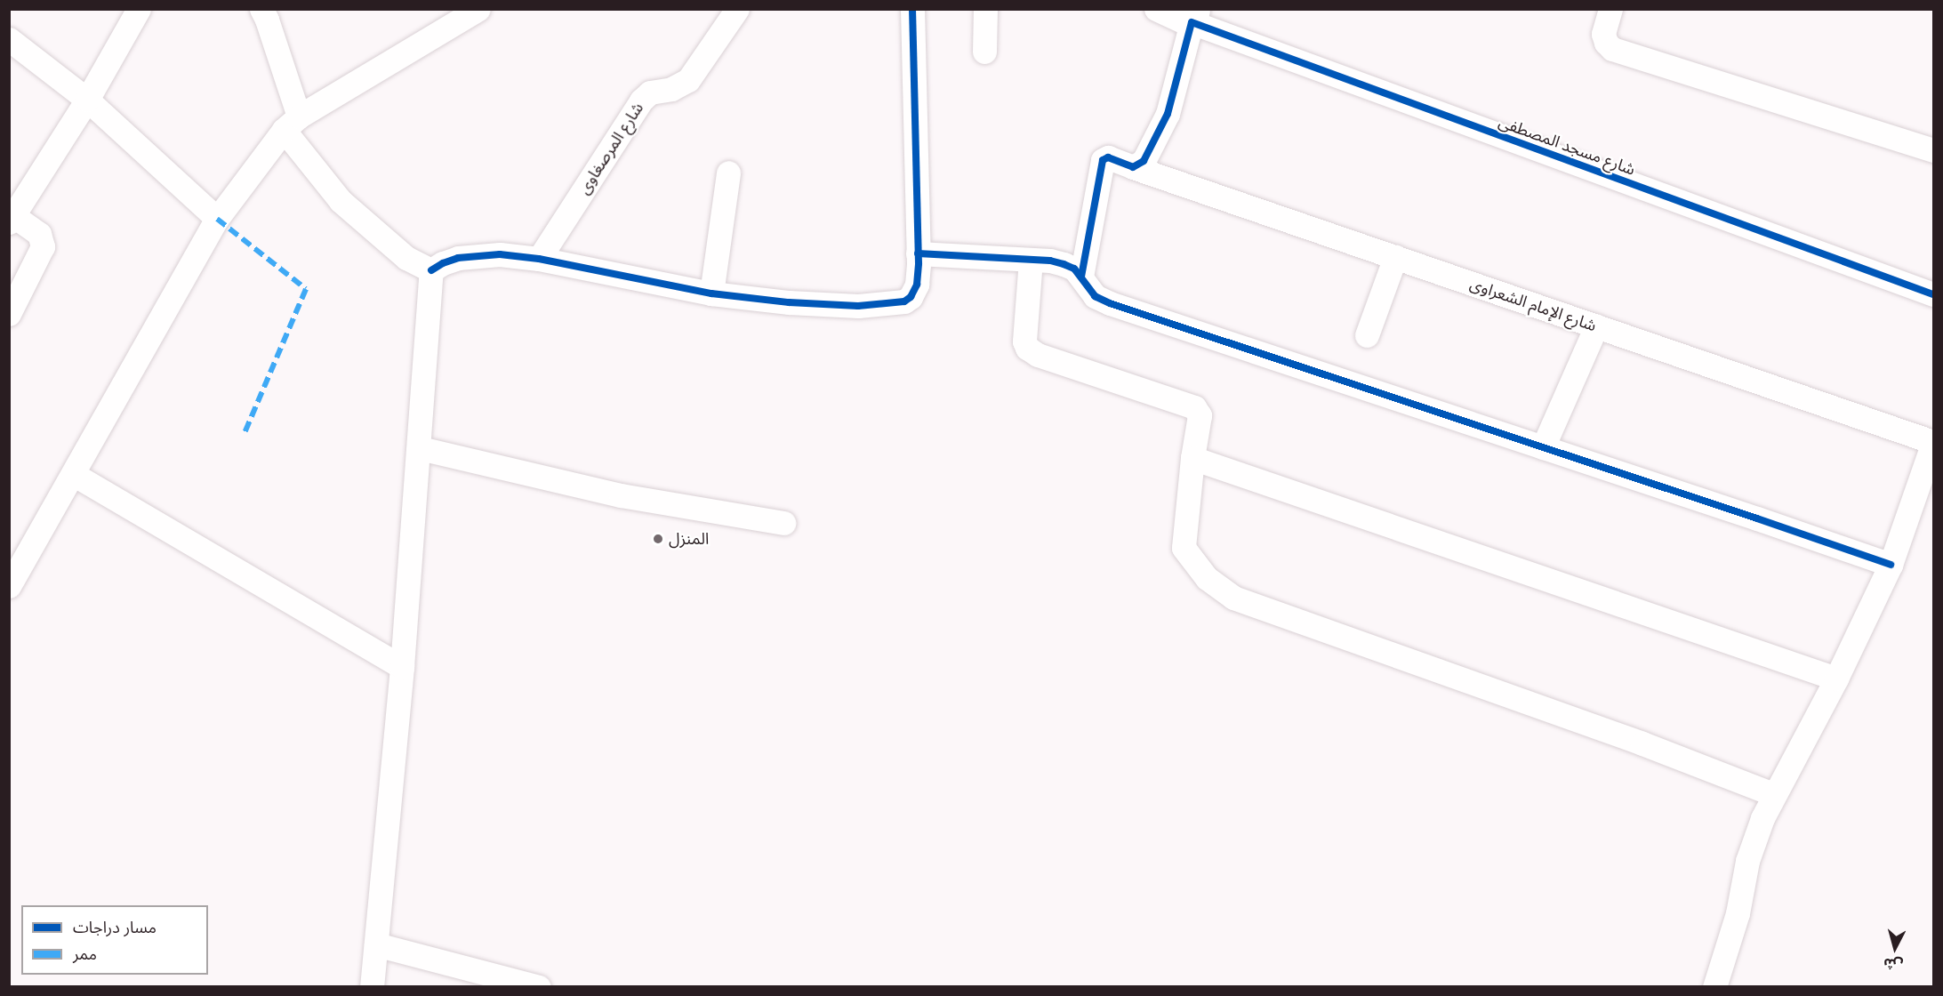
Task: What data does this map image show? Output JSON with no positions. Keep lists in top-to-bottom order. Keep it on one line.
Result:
{"streets":{"street":["شارع مسجد المصطفى","شارع المرصغاوى","شارع الإمام الشعراوى"]},"places":["المنزل"],"legend":["مسار دراجات","ممر"],"north":"bottom"}
